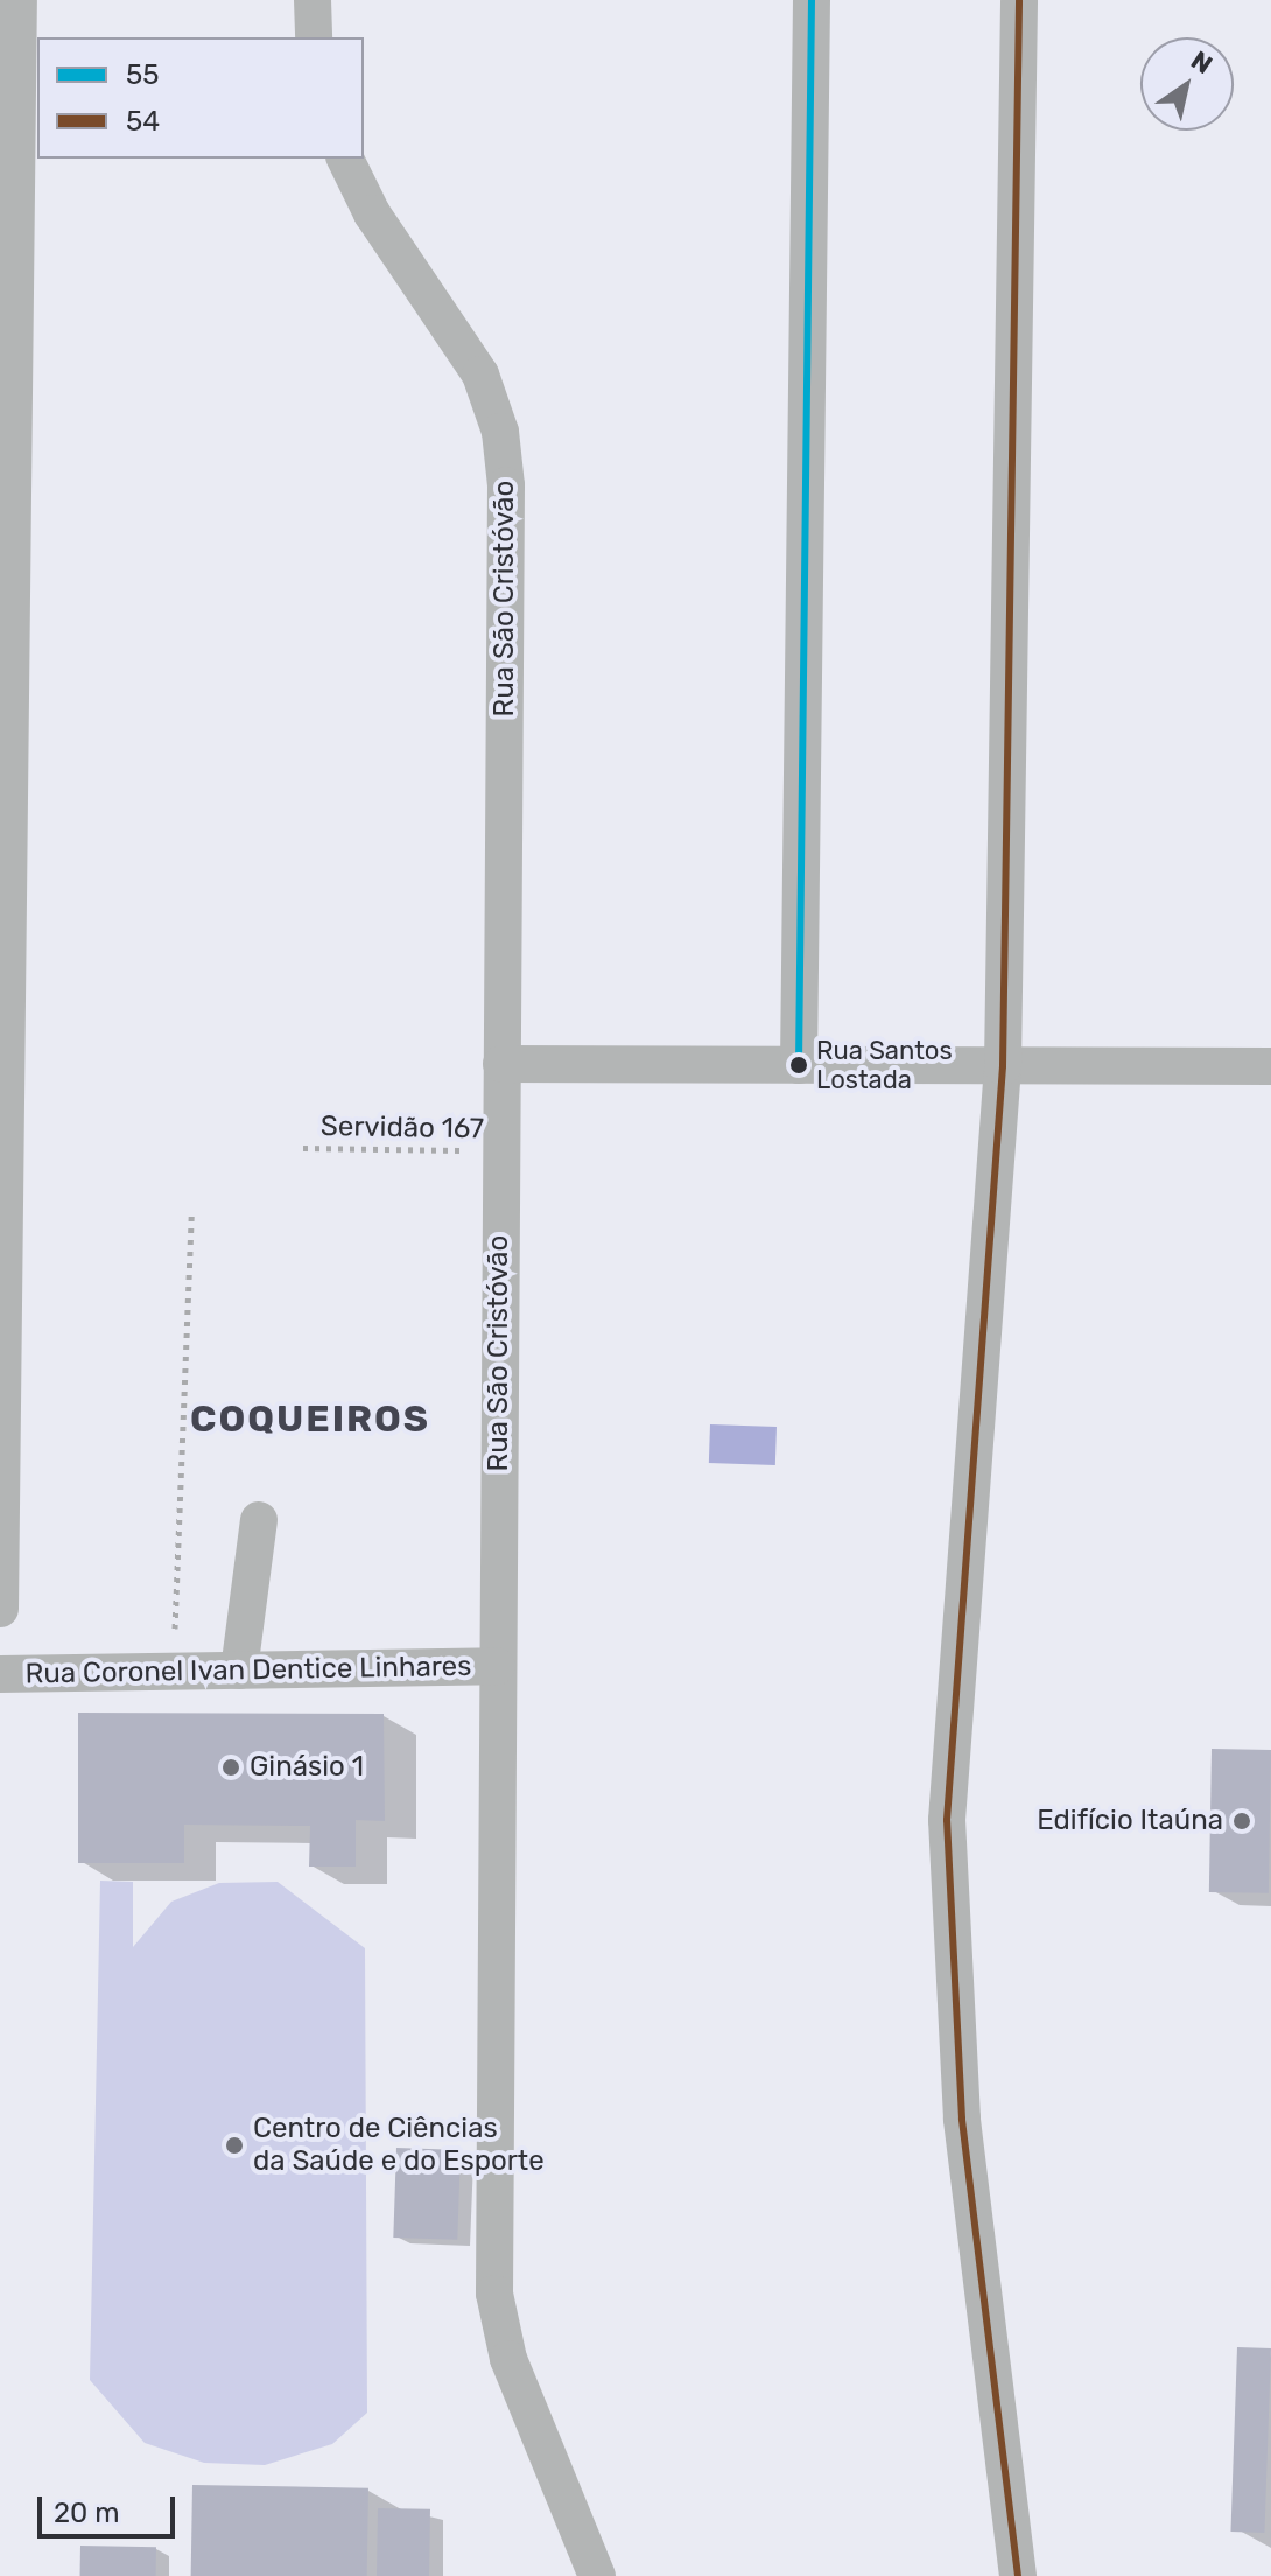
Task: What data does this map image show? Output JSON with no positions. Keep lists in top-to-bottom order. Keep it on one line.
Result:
{"streets":{"street":["Rua São Cristóvão","Rua Coronel Ivan Dentice Linhares"],"path":["Servidão 167"]},"crossings":[["Rua São Cristóvão","Servidão 167"],["Rua São Cristóvão","Rua Coronel Ivan Dentice Linhares"]],"districts":["COQUEIROS"],"places":["Rua Santos Lostada","Ginásio 1","Edifício Itaúna","Centro de Ciências da Saúde e do Esporte"],"lines":["transit line 55","transit line 54"],"legend":["55","54"],"scale_bar":"20 m","north":"top right"}
